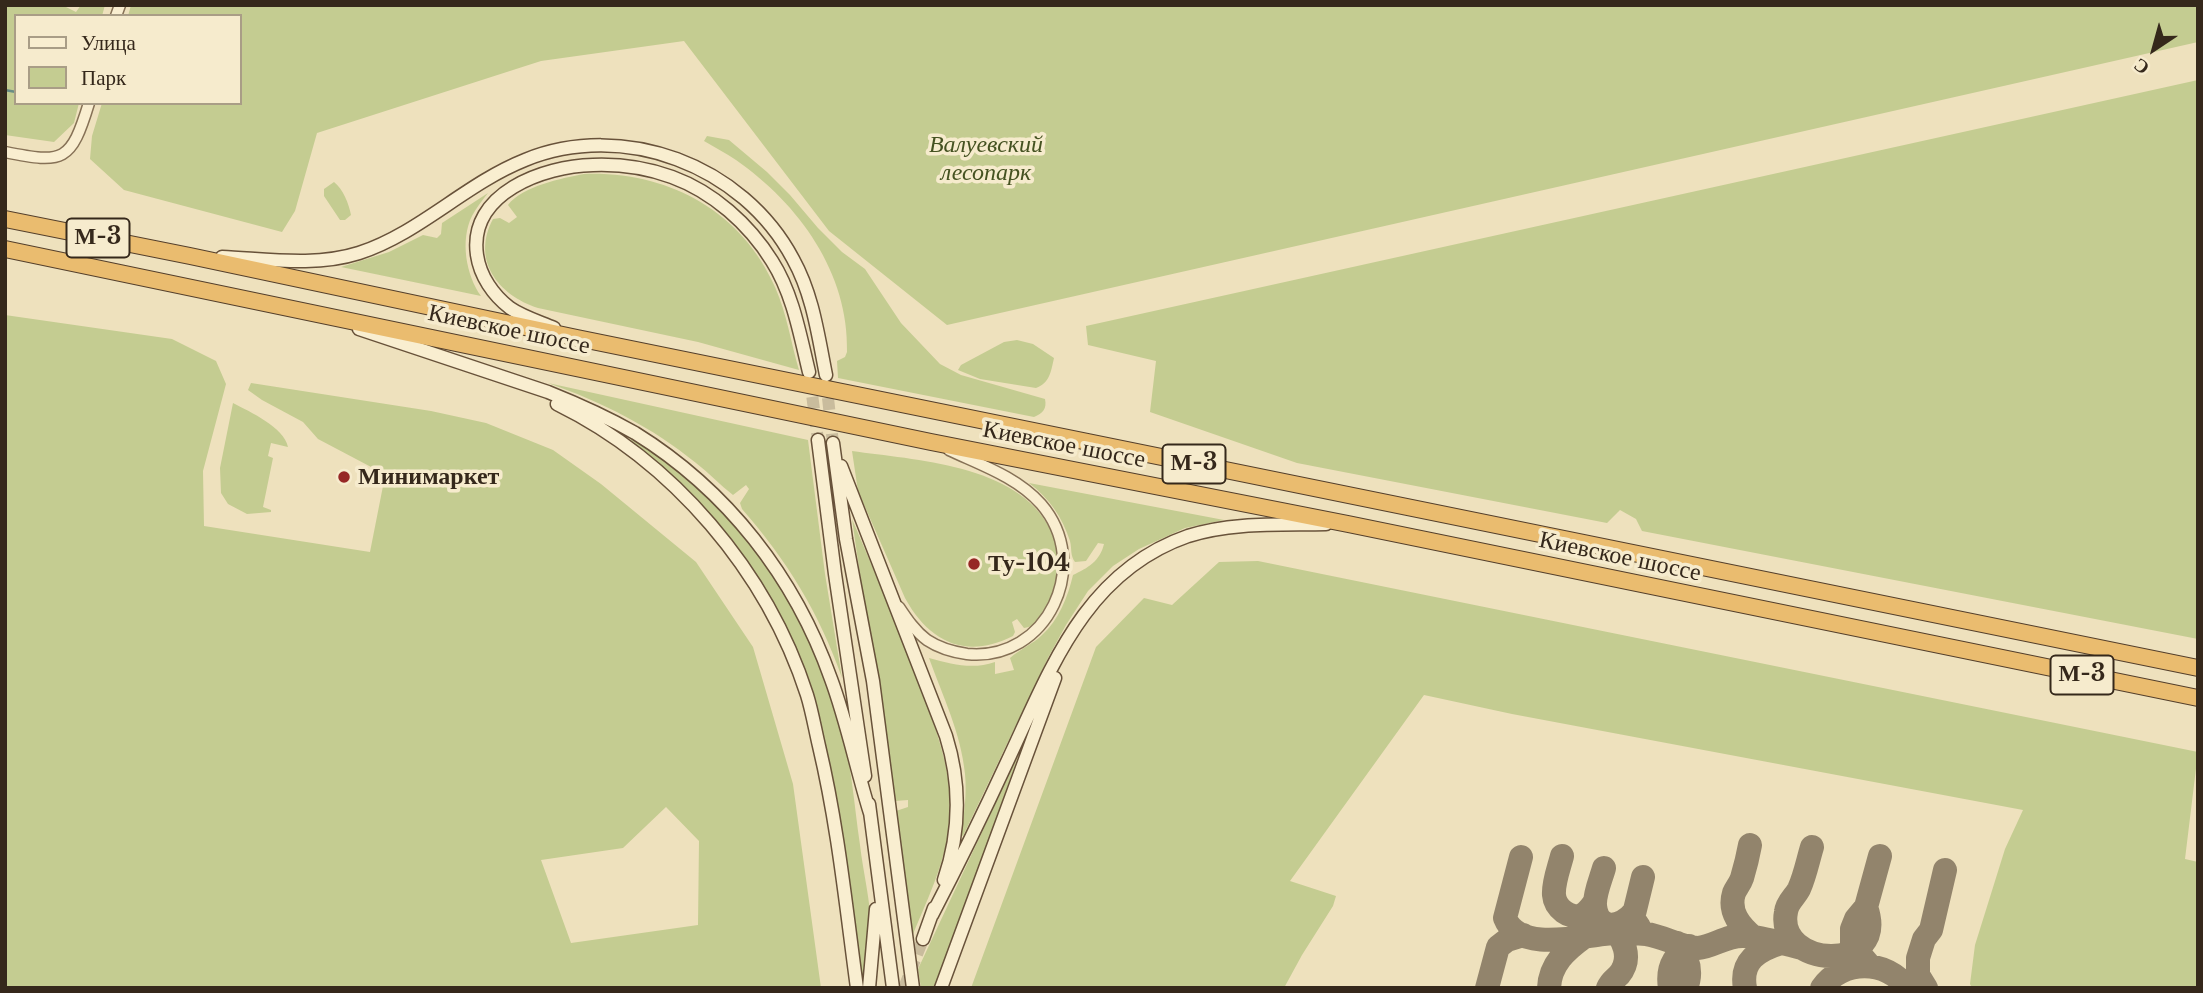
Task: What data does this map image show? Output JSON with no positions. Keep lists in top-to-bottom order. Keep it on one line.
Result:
{"streets":{"highway":["М-3","Киевское шоссе"]},"parks":["Валуевский лесопарк"],"places":["Минимаркет","Ту-104"],"legend":["Улица","Парк"],"north":"bottom left"}
